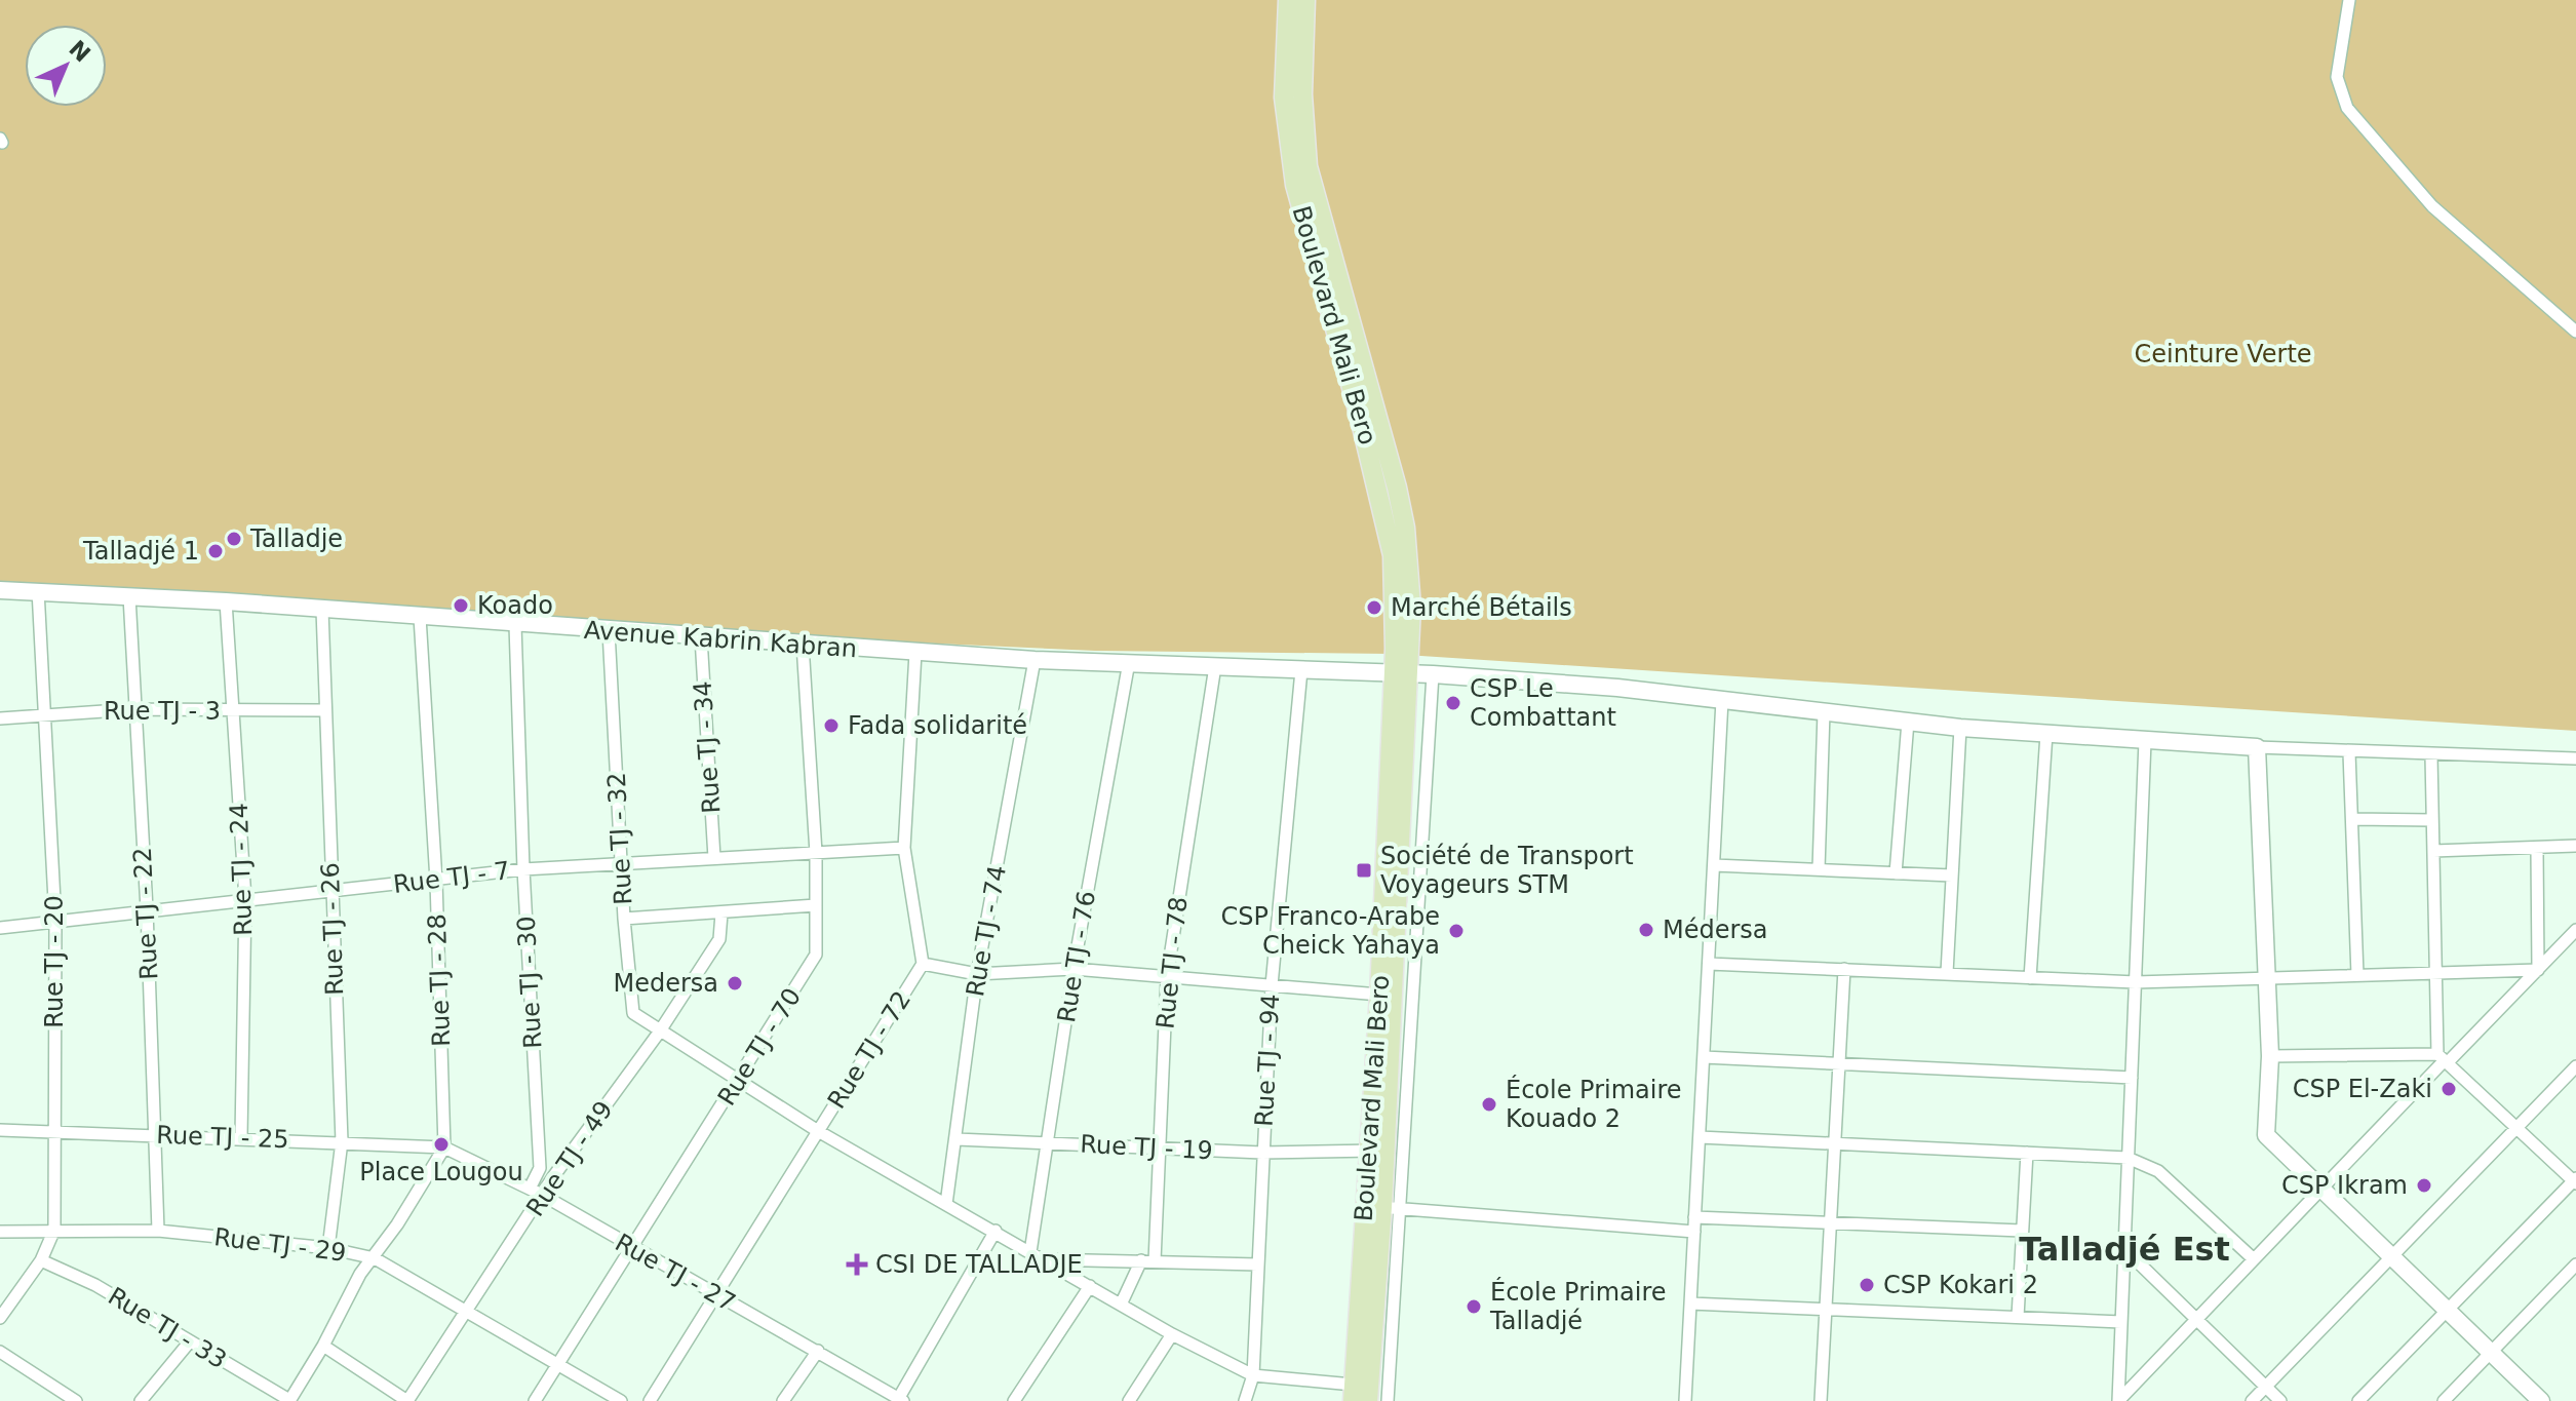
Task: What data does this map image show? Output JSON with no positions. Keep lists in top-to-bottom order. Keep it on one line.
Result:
{"streets":{"main road":["Boulevard Mali Bero"],"street":["Avenue Kabrin Kabran","Rue TJ - 3","Rue TJ - 34","Rue TJ - 32","Rue TJ - 24","Rue TJ - 7","Rue TJ - 22","Rue TJ - 26","Rue TJ - 74","Rue TJ - 76","Rue TJ - 20","Rue TJ - 78","Rue TJ - 28","Rue TJ - 30","Rue TJ - 70","Rue TJ - 72","Rue TJ - 94","Rue TJ - 25","Rue TJ - 19","Rue TJ - 49","Rue TJ - 29","Rue TJ - 27","Rue TJ - 33"]},"crossings":[["Boulevard Mali Bero","Rue TJ - 19"],["Avenue Kabrin Kabran","Rue TJ - 34"],["Avenue Kabrin Kabran","Rue TJ - 32"],["Avenue Kabrin Kabran","Rue TJ - 24"],["Avenue Kabrin Kabran","Rue TJ - 22"],["Avenue Kabrin Kabran","Rue TJ - 26"],["Avenue Kabrin Kabran","Rue TJ - 74"],["Avenue Kabrin Kabran","Rue TJ - 76"],["Avenue Kabrin Kabran","Rue TJ - 20"],["Avenue Kabrin Kabran","Rue TJ - 78"],["Avenue Kabrin Kabran","Rue TJ - 28"],["Avenue Kabrin Kabran","Rue TJ - 30"],["Avenue Kabrin Kabran","Rue TJ - 70"],["Avenue Kabrin Kabran","Rue TJ - 72"],["Avenue Kabrin Kabran","Rue TJ - 94"],["Rue TJ - 3","Rue TJ - 24"],["Rue TJ - 3","Rue TJ - 22"],["Rue TJ - 3","Rue TJ - 26"],["Rue TJ - 3","Rue TJ - 20"],["Rue TJ - 34","Rue TJ - 7"],["Rue TJ - 32","Rue TJ - 7"],["Rue TJ - 32","Rue TJ - 74"],["Rue TJ - 32","Rue TJ - 76"],["Rue TJ - 32","Rue TJ - 70"],["Rue TJ - 32","Rue TJ - 72"],["Rue TJ - 32","Rue TJ - 94"],["Rue TJ - 32","Rue TJ - 49"],["Rue TJ - 24","Rue TJ - 7"],["Rue TJ - 24","Rue TJ - 25"],["Rue TJ - 7","Rue TJ - 22"],["Rue TJ - 7","Rue TJ - 26"],["Rue TJ - 7","Rue TJ - 20"],["Rue TJ - 7","Rue TJ - 28"],["Rue TJ - 7","Rue TJ - 30"],["Rue TJ - 7","Rue TJ - 70"],["Rue TJ - 7","Rue TJ - 72"],["Rue TJ - 22","Rue TJ - 25"],["Rue TJ - 22","Rue TJ - 29"],["Rue TJ - 26","Rue TJ - 25"],["Rue TJ - 26","Rue TJ - 29"],["Rue TJ - 74","Rue TJ - 19"],["Rue TJ - 76","Rue TJ - 19"],["Rue TJ - 20","Rue TJ - 25"],["Rue TJ - 20","Rue TJ - 29"],["Rue TJ - 20","Rue TJ - 33"],["Rue TJ - 78","Rue TJ - 19"],["Rue TJ - 28","Rue TJ - 25"],["Rue TJ - 28","Rue TJ - 27"],["Rue TJ - 30","Rue TJ - 27"],["Rue TJ - 70","Rue TJ - 29"],["Rue TJ - 70","Rue TJ - 27"],["Rue TJ - 72","Rue TJ - 27"],["Rue TJ - 94","Rue TJ - 19"],["Rue TJ - 25","Rue TJ - 27"],["Rue TJ - 49","Rue TJ - 29"],["Rue TJ - 49","Rue TJ - 27"]],"districts":["Talladjé Est"],"parks":["Ceinture Verte"],"places":{"other":["Talladje","Talladjé 1","Koado","Marché Bétails","CSP Le Combattant","Fada solidarité","Médersa","CSP Franco-Arabe Cheick Yahaya","Medersa","CSP El-Zaki","École Primaire Kouado 2","Place Lougou","CSP Ikram","CSP Kokari 2","École Primaire Talladjé"],"transit":["Société de Transport Voyageurs STM"],"health":["CSI DE TALLADJE"]},"north":"top right"}
